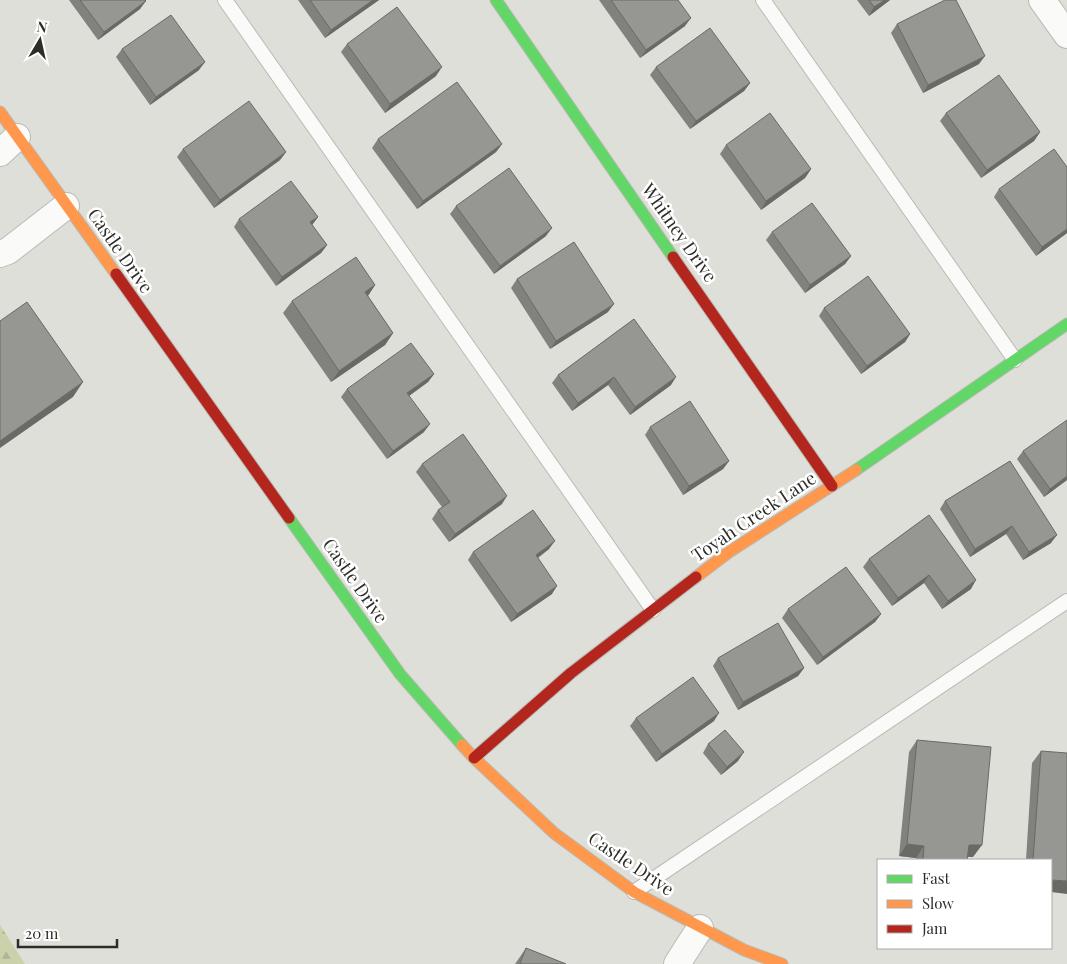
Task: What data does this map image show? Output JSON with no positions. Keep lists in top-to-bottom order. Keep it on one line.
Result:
{"streets":{"street":["Whitney Drive","Castle Drive","Toyah Creek Lane"]},"crossings":[["Whitney Drive","Toyah Creek Lane"],["Castle Drive","Toyah Creek Lane"]],"legend":["Fast","Slow","Jam"],"scale_bar":"20 m","north":"top"}
